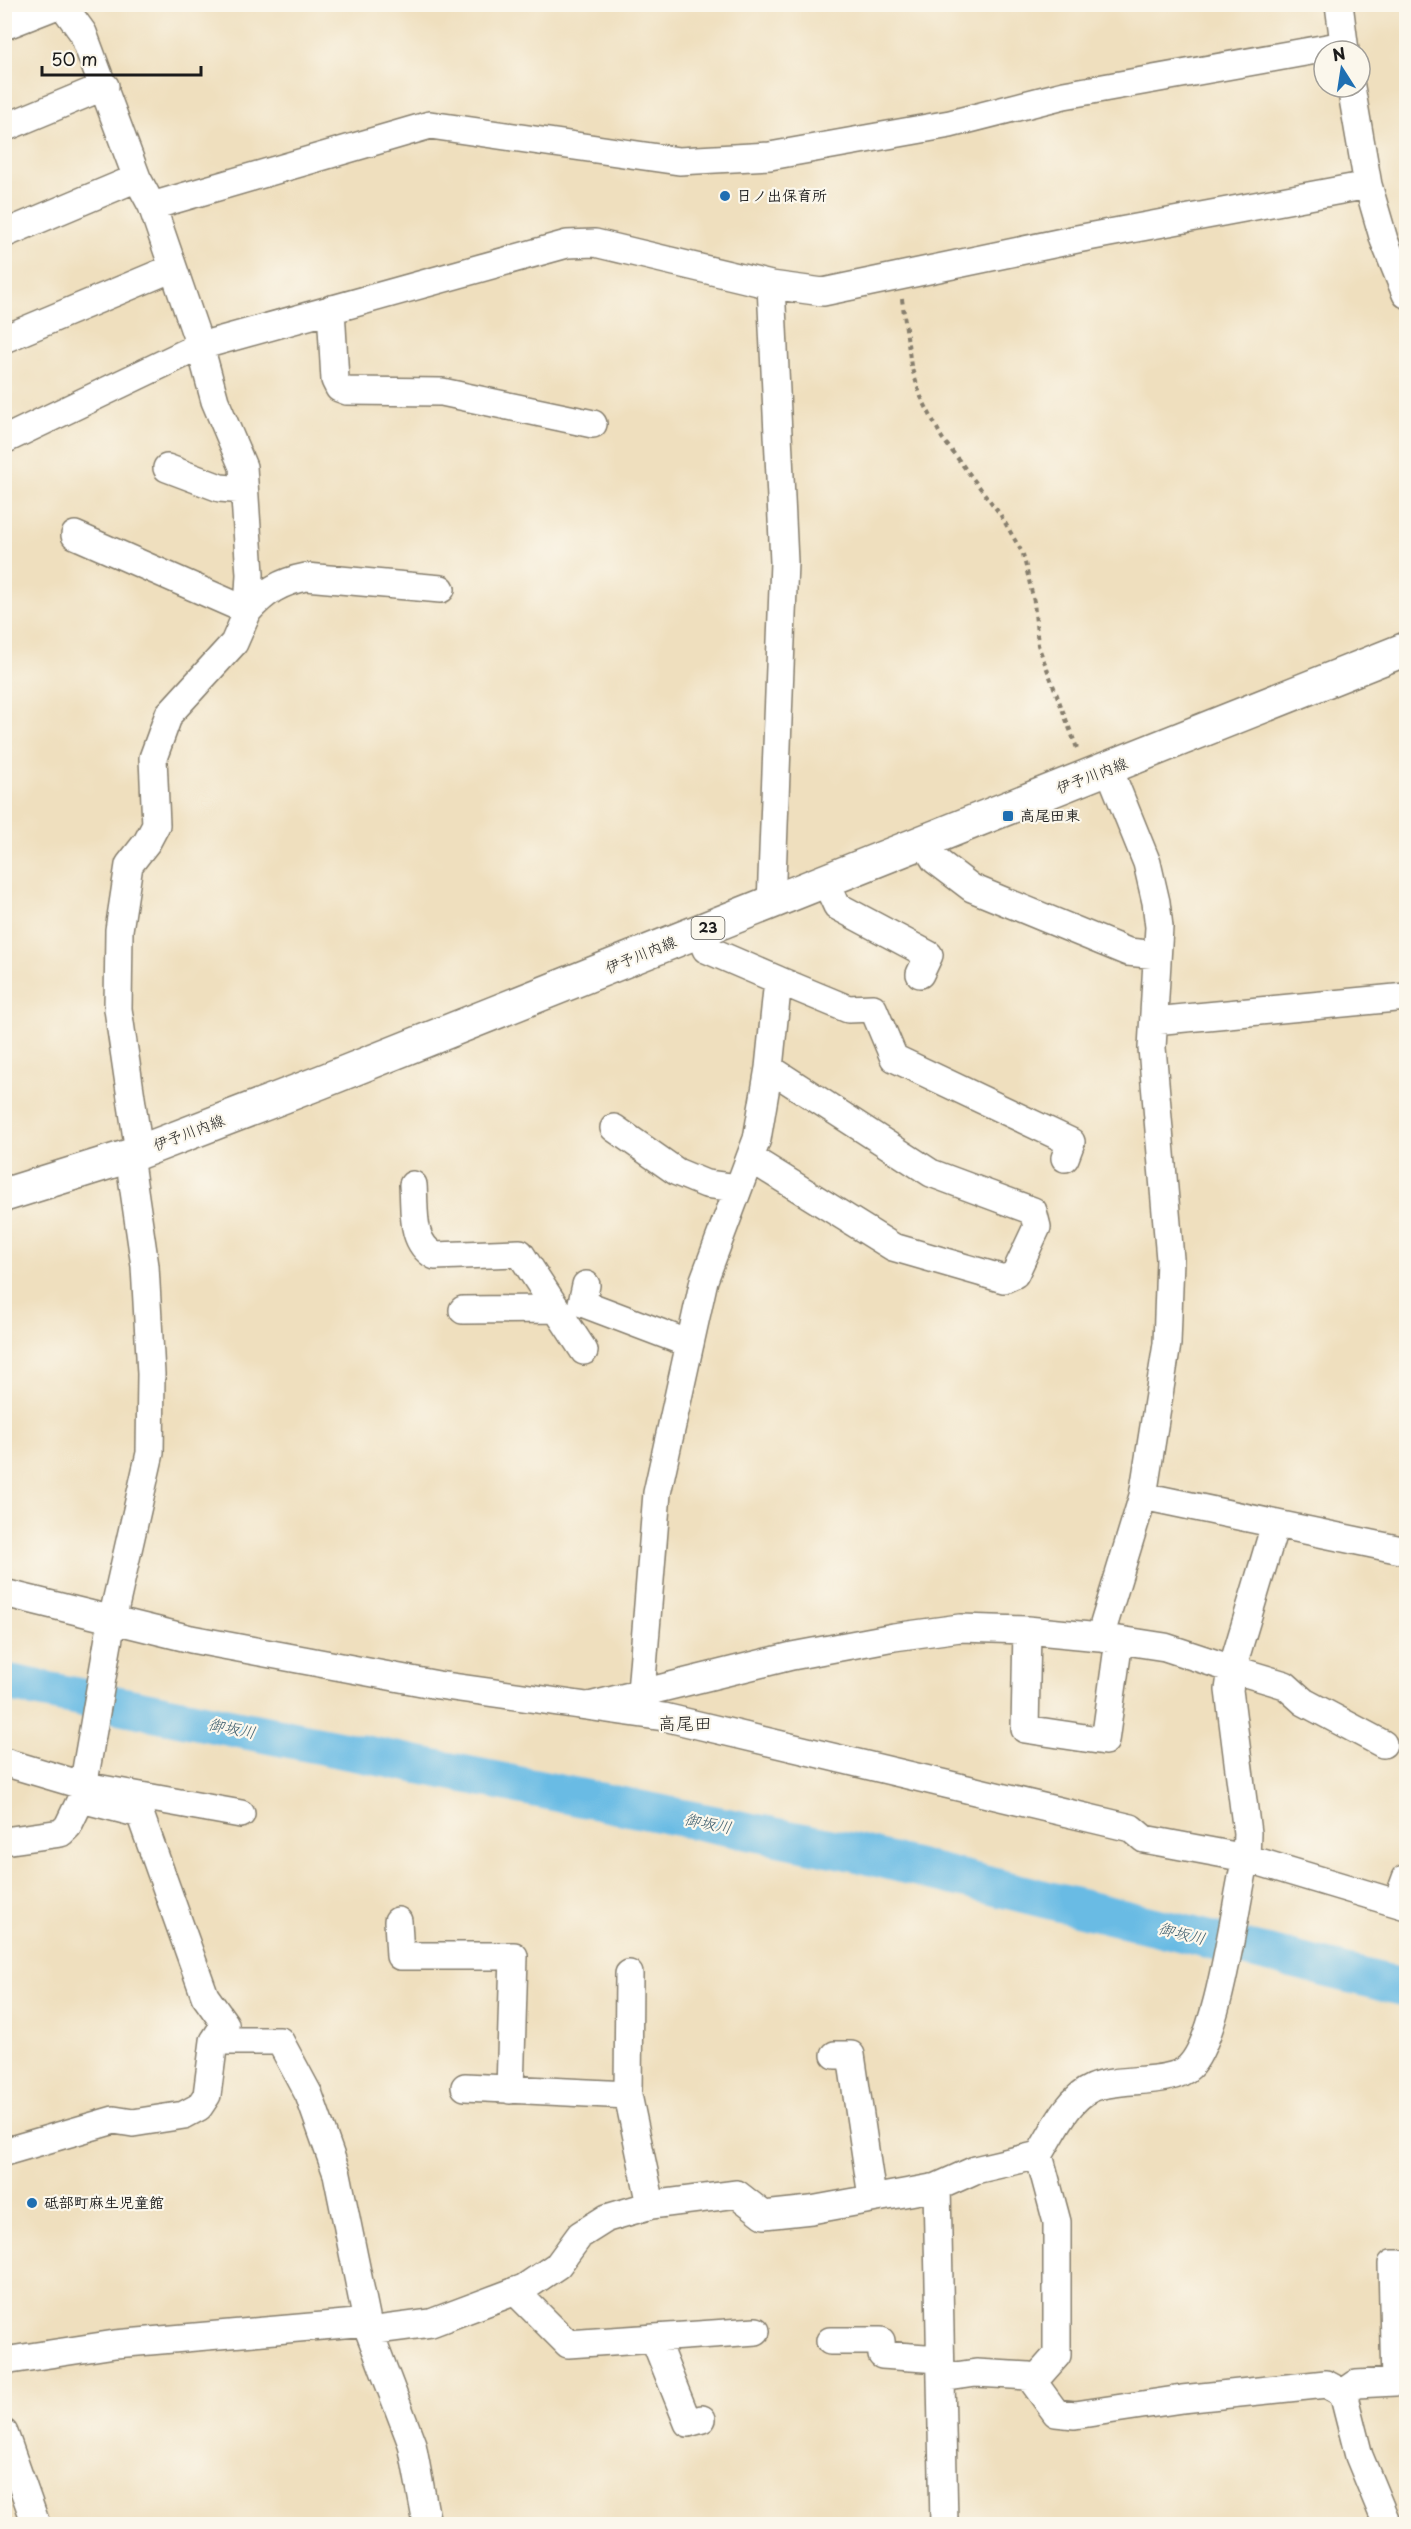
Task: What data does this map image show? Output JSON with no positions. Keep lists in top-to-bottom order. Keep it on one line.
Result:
{"streets":{"main road":["伊予川内線","23"]},"districts":["高尾田"],"water":["御坂川"],"places":{"other":["日ノ出保育所","砥部町麻生児童館"],"transit":["高尾田東"]},"scale_bar":"50 m","north":"top"}
